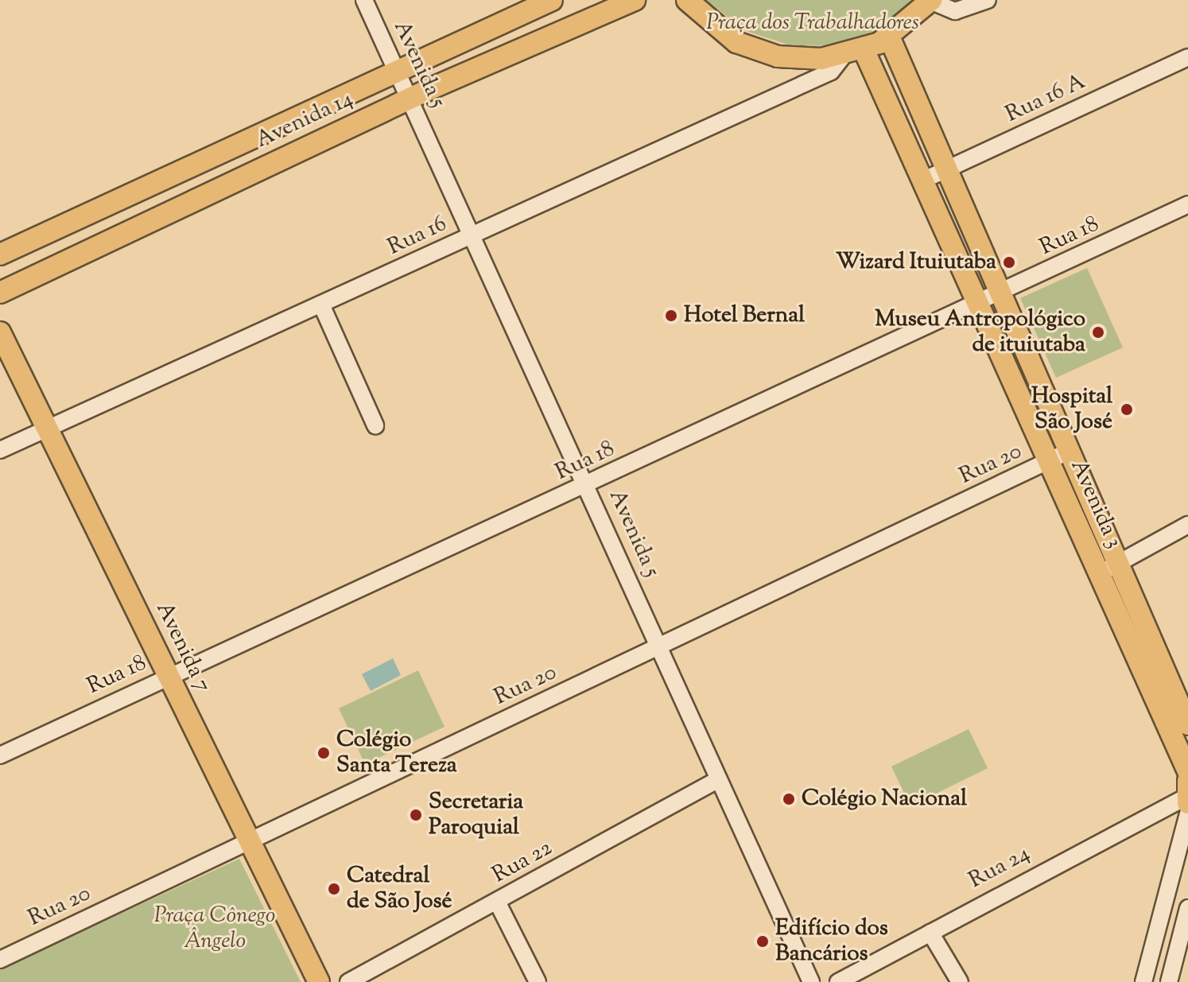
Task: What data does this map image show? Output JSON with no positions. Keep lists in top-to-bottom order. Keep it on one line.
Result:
{"streets":{"main road":["Avenida 14","Avenida 3","Avenida 7"],"street":["Avenida 5","Rua 16 A","Rua 16","Rua 18","Rua 20","Rua 22","Rua 24"]},"crossings":[["Avenida 5","Avenida 14"],["Avenida 5","Rua 16"],["Avenida 5","Rua 18"],["Avenida 5","Rua 20"],["Avenida 5","Rua 22"],["Rua 16 A","Avenida 3"],["Rua 16","Avenida 3"],["Rua 16","Avenida 7"],["Rua 18","Avenida 3"],["Rua 18","Avenida 7"],["Rua 20","Avenida 3"],["Rua 20","Avenida 7"]],"parks":["Praça dos Trabalhadores","Praça Cônego Ângelo"],"places":["Wizard Ituiutaba","Hotel Bernal","Museu Antropológico de ituiutaba","Hospital São José","Colégio Santa Tereza","Colégio Nacional","Secretaria Paroquial","Catedral de São José","Edifício dos Bancários"]}
